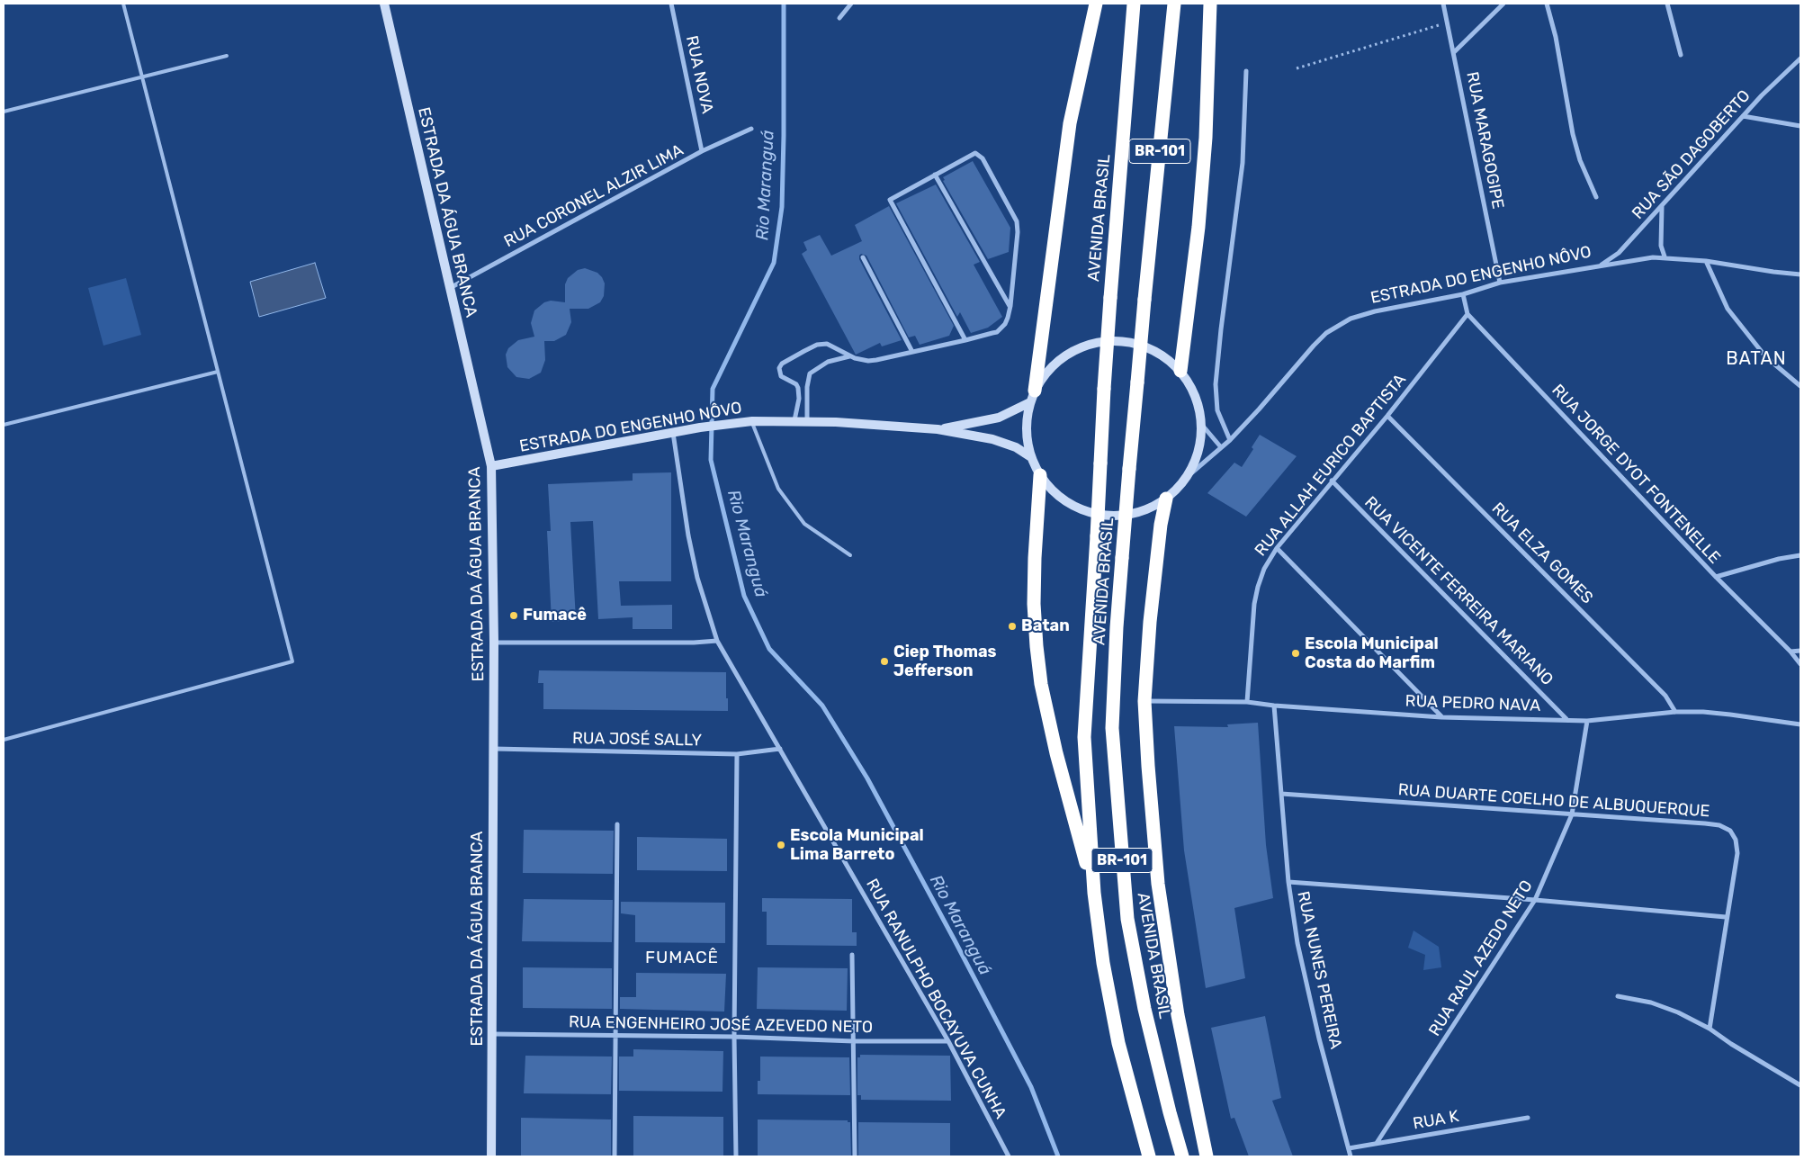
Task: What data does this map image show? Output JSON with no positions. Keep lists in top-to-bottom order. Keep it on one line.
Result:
{"streets":{"highway":["BR-101","AVENIDA BRASIL"],"main road":["ESTRADA DA ÁGUA BRANCA","ESTRADA DO ENGENHO NÔVO"],"street":["RUA NOVA","RUA MARAGOGIPE","RUA SÃO DAGOBERTO","RUA CORONEL ALZIR LIMA","RUA ALLAH EURICO BAPTISTA","RUA JORGE DYOT FONTENELLE","RUA ELZA GOMES","RUA VICENTE FERREIRA MARIANO","RUA PEDRO NAVA","RUA JOSÉ SALLY","RUA DUARTE COELHO DE ALBUQUERQUE","RUA RAUL AZEDO NETO","RUA NUNES PEREIRA","RUA RANULPHO BOCAYUVA CUNHA","RUA ENGENHEIRO JOSÉ AZEVEDO NETO","RUA K"]},"crossings":[["RUA NOVA","RUA CORONEL ALZIR LIMA"],["RUA MARAGOGIPE","ESTRADA DO ENGENHO NÔVO"],["RUA SÃO DAGOBERTO","ESTRADA DO ENGENHO NÔVO"],["RUA CORONEL ALZIR LIMA","ESTRADA DA ÁGUA BRANCA"],["ESTRADA DA ÁGUA BRANCA","ESTRADA DO ENGENHO NÔVO"],["ESTRADA DA ÁGUA BRANCA","RUA JOSÉ SALLY"],["ESTRADA DA ÁGUA BRANCA","RUA ENGENHEIRO JOSÉ AZEVEDO NETO"],["ESTRADA DO ENGENHO NÔVO","RUA RANULPHO BOCAYUVA CUNHA"],["RUA ALLAH EURICO BAPTISTA","RUA JORGE DYOT FONTENELLE"],["RUA ALLAH EURICO BAPTISTA","RUA ELZA GOMES"],["RUA ALLAH EURICO BAPTISTA","RUA VICENTE FERREIRA MARIANO"],["RUA ALLAH EURICO BAPTISTA","RUA PEDRO NAVA"],["RUA ELZA GOMES","RUA PEDRO NAVA"],["RUA VICENTE FERREIRA MARIANO","RUA PEDRO NAVA"],["RUA PEDRO NAVA","RUA RAUL AZEDO NETO"],["RUA PEDRO NAVA","RUA NUNES PEREIRA"],["RUA JOSÉ SALLY","RUA RANULPHO BOCAYUVA CUNHA"],["RUA DUARTE COELHO DE ALBUQUERQUE","RUA RAUL AZEDO NETO"],["RUA DUARTE COELHO DE ALBUQUERQUE","RUA NUNES PEREIRA"],["RUA RAUL AZEDO NETO","RUA K"],["RUA NUNES PEREIRA","RUA K"],["RUA RANULPHO BOCAYUVA CUNHA","RUA ENGENHEIRO JOSÉ AZEVEDO NETO"]],"districts":["BATAN","FUMACÊ"],"water":["Rio Maranguá"],"places":["Fumacê","Batan","Escola Municipal Costa do Marfim","Ciep Thomas Jefferson","Escola Municipal Lima Barreto"]}
